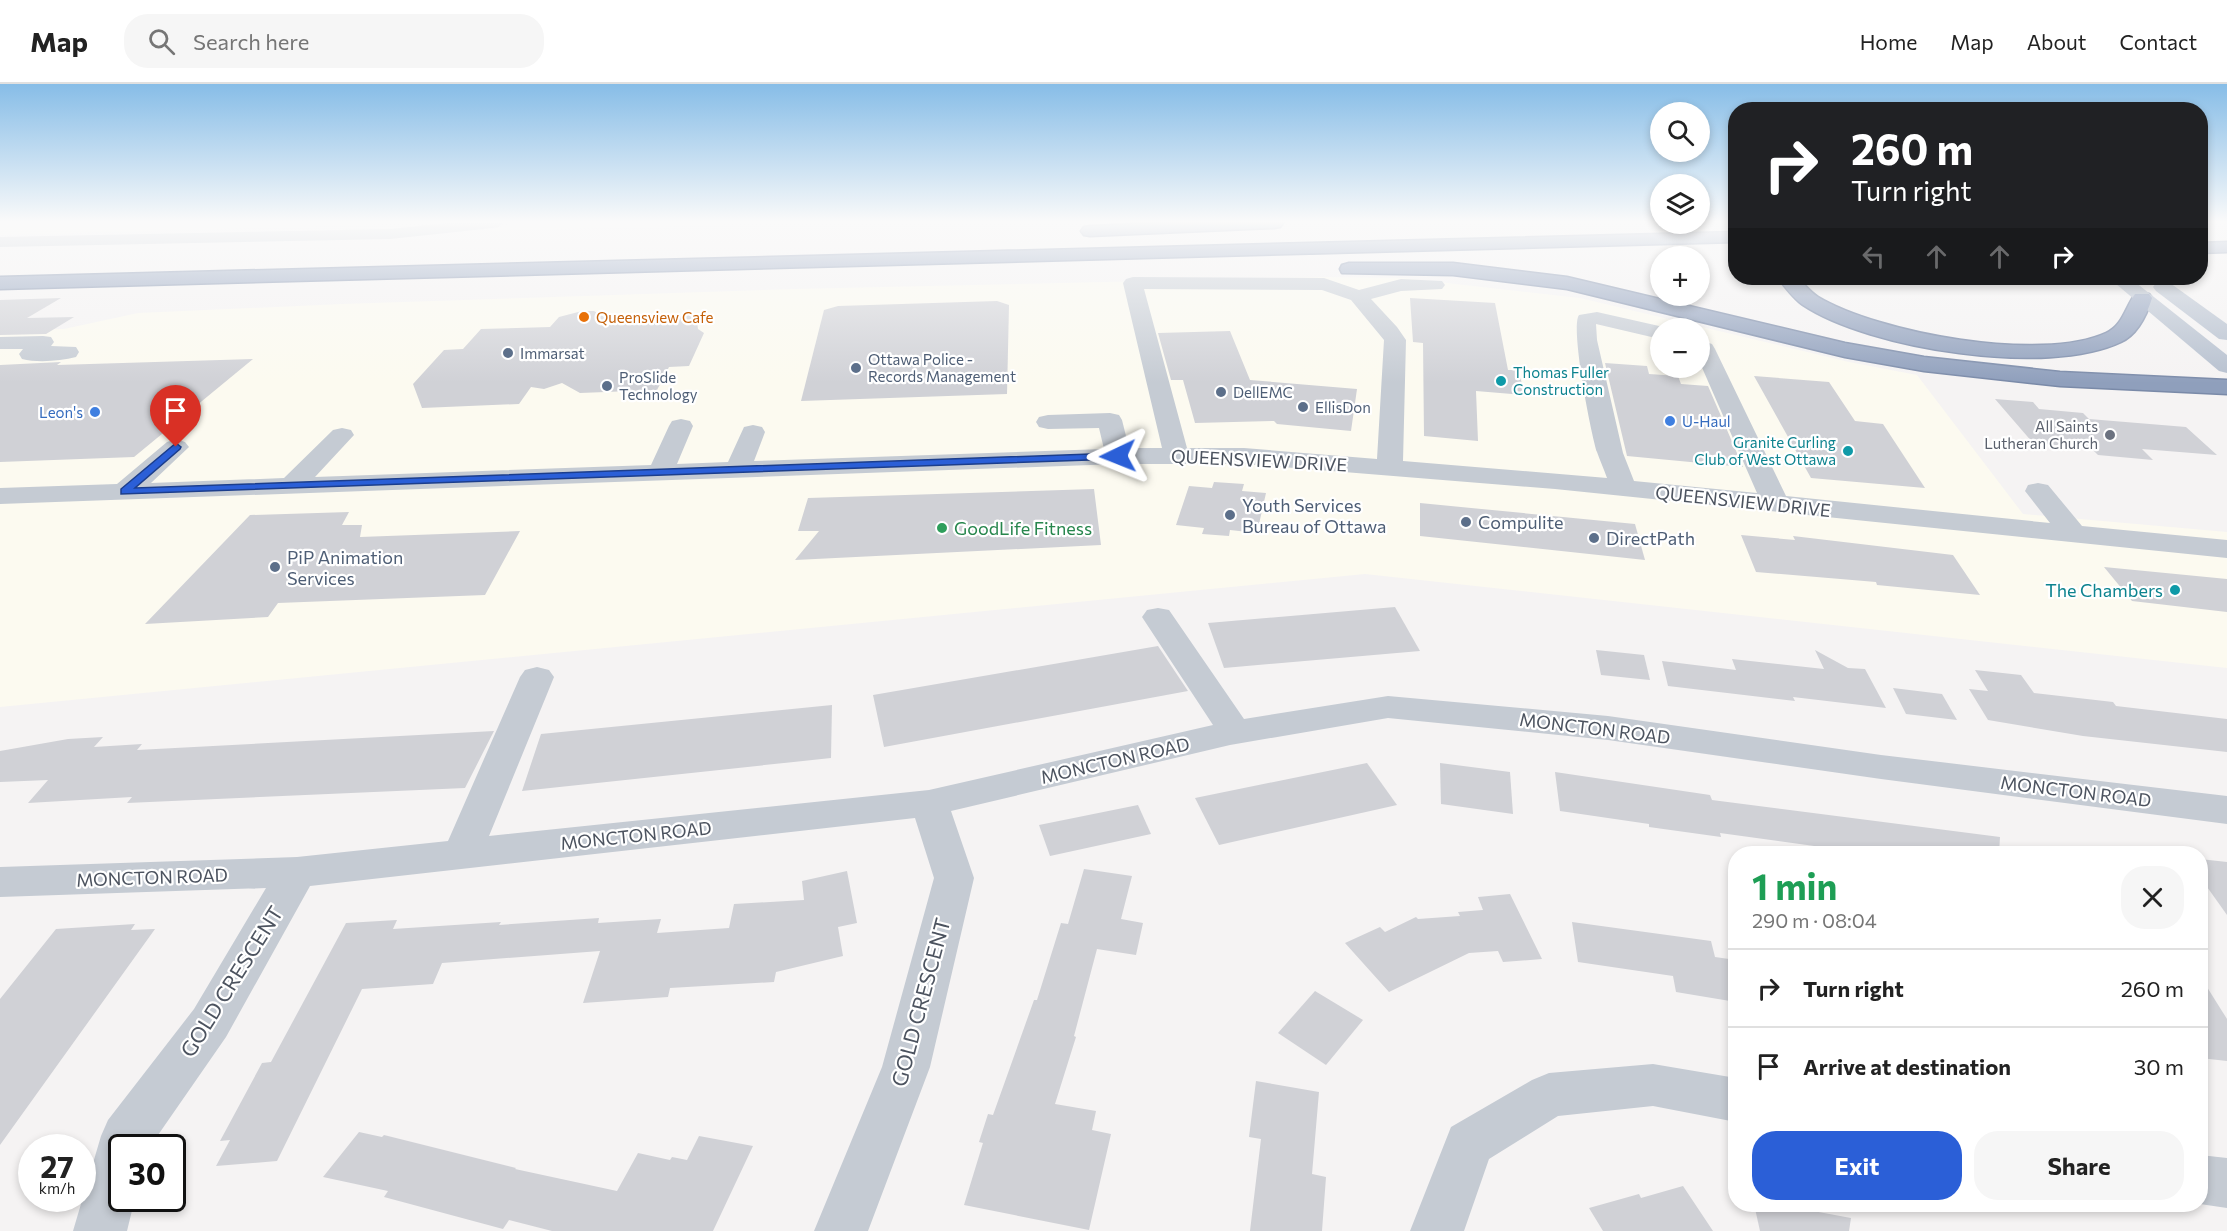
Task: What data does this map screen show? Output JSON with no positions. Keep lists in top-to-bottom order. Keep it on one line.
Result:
{"streets":{"street":["QUEENSVIEW DRIVE","MONCTON ROAD","GOLD CRESCENT"]},"crossings":[["MONCTON ROAD","GOLD CRESCENT"]],"places":["Queensview Cafe","Immarsat","Ottawa Police - Records Management","Thomas Fuller Construction","ProSlide Technology","DellEMC","EllisDon","Leon's","U-Haul","All Saints Lutheran Church","Granite Curling Club of West Ottawa","Youth Services Bureau of Ottawa","Compulite","GoodLife Fitness","DirectPath","PiP Animation Services","The Chambers"],"page":{"header":"Map","search":"Search here","nav":["Home","Map","About","Contact"],"map_buttons":["+","−"],"turn":["260 m","Turn right"],"heading":["1 min","290 m · 08:04"],"list":[{"name":"Turn right","value":"260 m"},{"name":"Arrive at destination","value":"30 m"}],"buttons":["Exit","Share"],"speed":"27 km/h","limit":"30"}}
